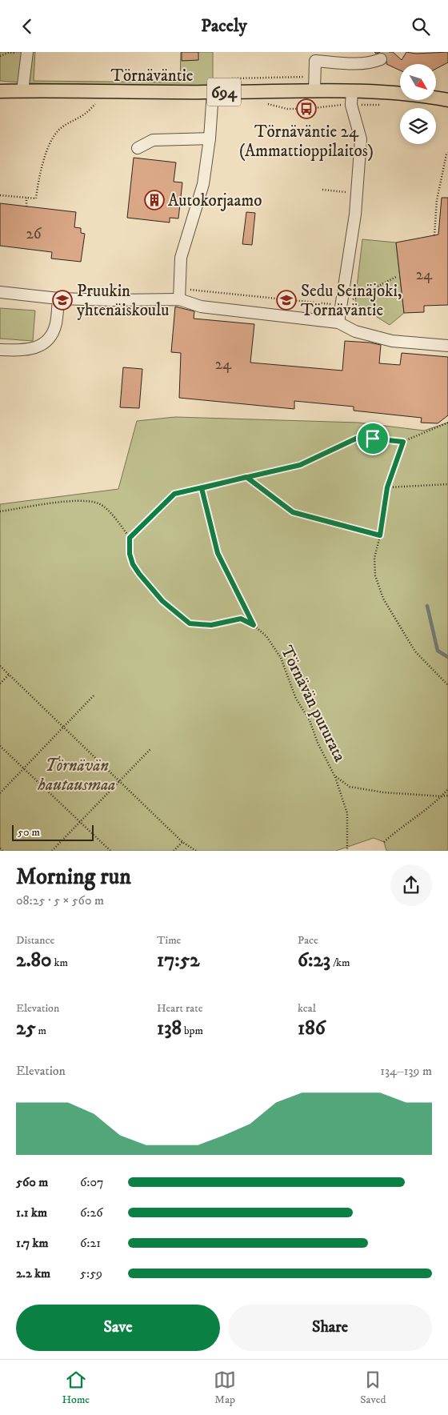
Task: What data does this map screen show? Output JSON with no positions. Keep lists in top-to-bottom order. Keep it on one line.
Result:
{"streets":{"main road":["Törnäväntie","694"],"path":["Törnävän pururata"]},"parks":["Törnävän hautausmaa"],"places":{"bus stop":["Törnäväntie 24 (Ammattioppilaitos)"],"building":["Autokorjaamo"],"school or university":["Pruukin yhtenäiskoulu","Sedu Seinäjoki, Törnäväntie"]},"house_numbers":["26","24","24"],"scale_bar":"50 m","north":"bottom right","page":{"header":"Pacely","scale":"50 m","heading":["Morning run","08:25 · 5 × 560 m"],"stats":[["Distance","2.80 km"],["Time","17:52"],["Pace","6:23 /km"],["Elevation","25 m"],["Heart rate","138 bpm"],["kcal","186"]],"chart":["Elevation","134–139 m"],"list":[{"name":"560 m","note":"6:07"},{"name":"1.1 km","note":"6:26"},{"name":"1.7 km","note":"6:21"},{"name":"2.2 km","note":"5:59"}],"buttons":["Save","Share"],"tabs":["Home","Map","Saved"]}}
